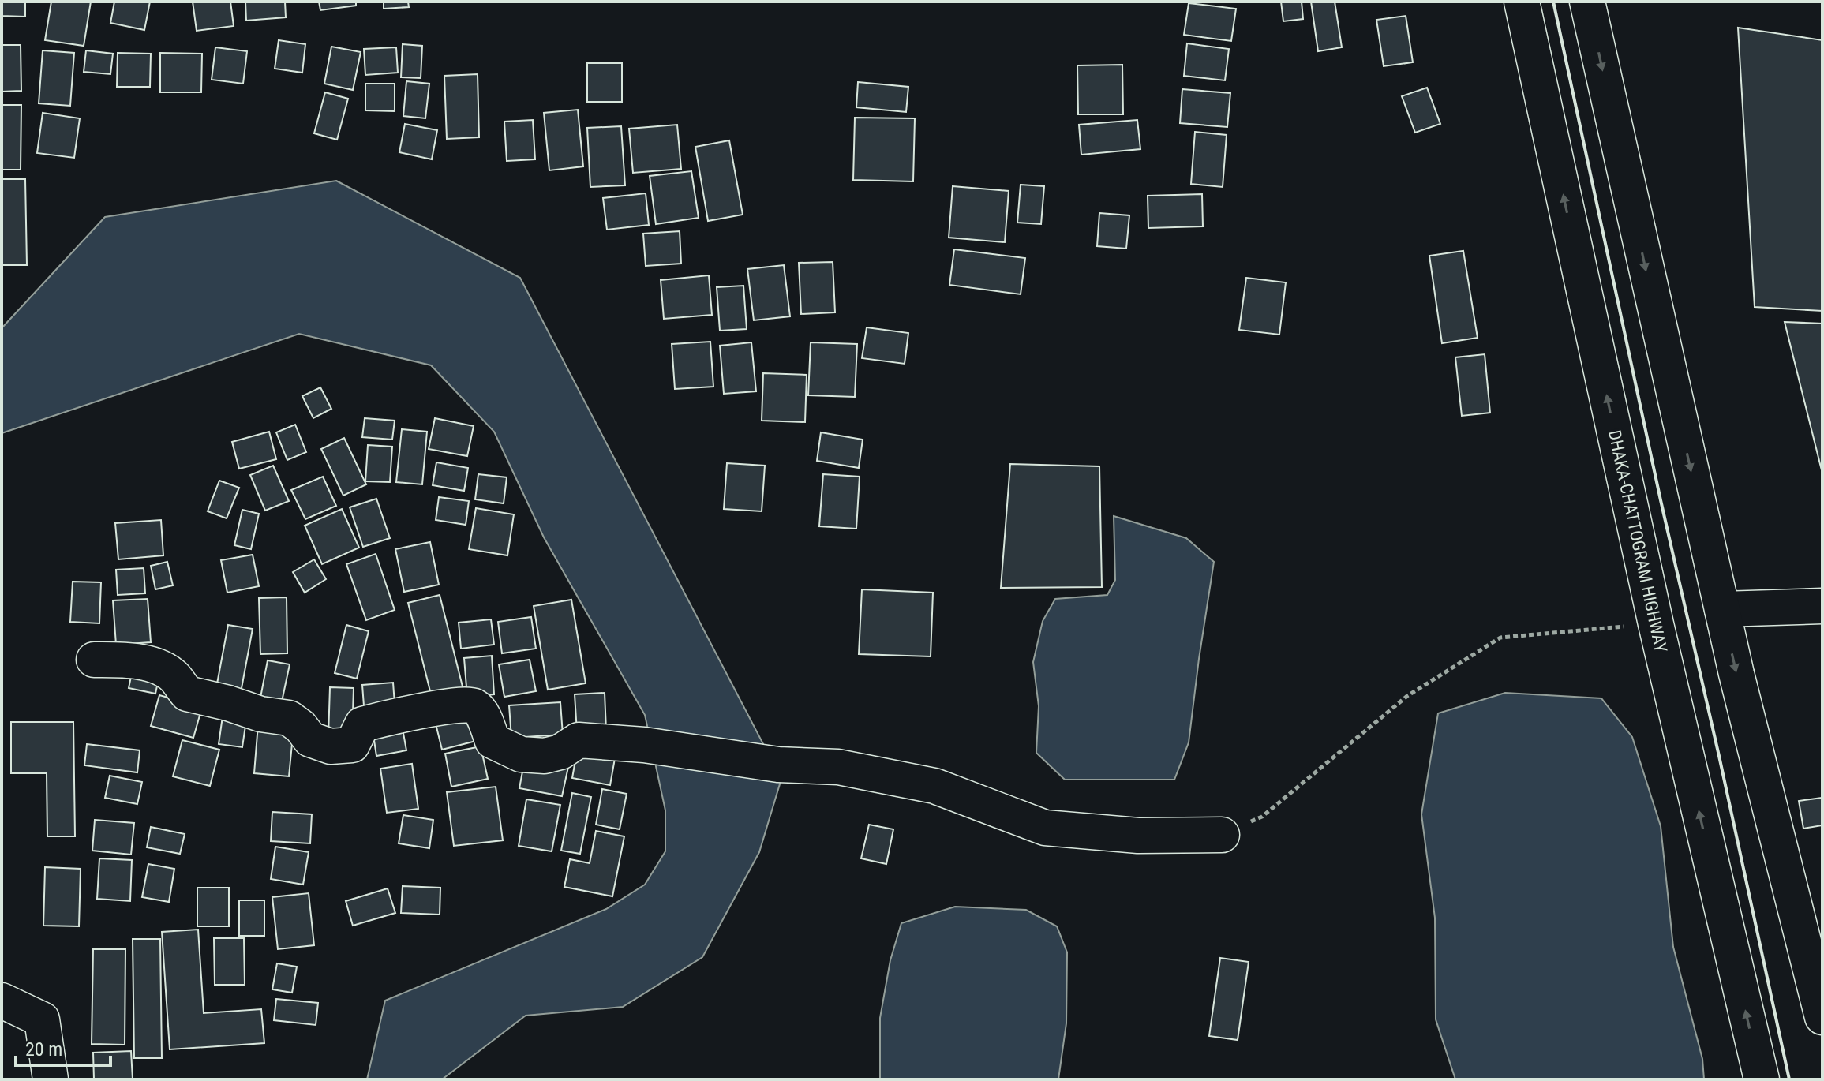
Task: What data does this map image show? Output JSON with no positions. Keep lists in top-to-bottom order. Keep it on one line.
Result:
{"streets":{"main road":["DHAKA-CHATTOGRAM HIGHWAY"]},"scale_bar":"20 m"}
